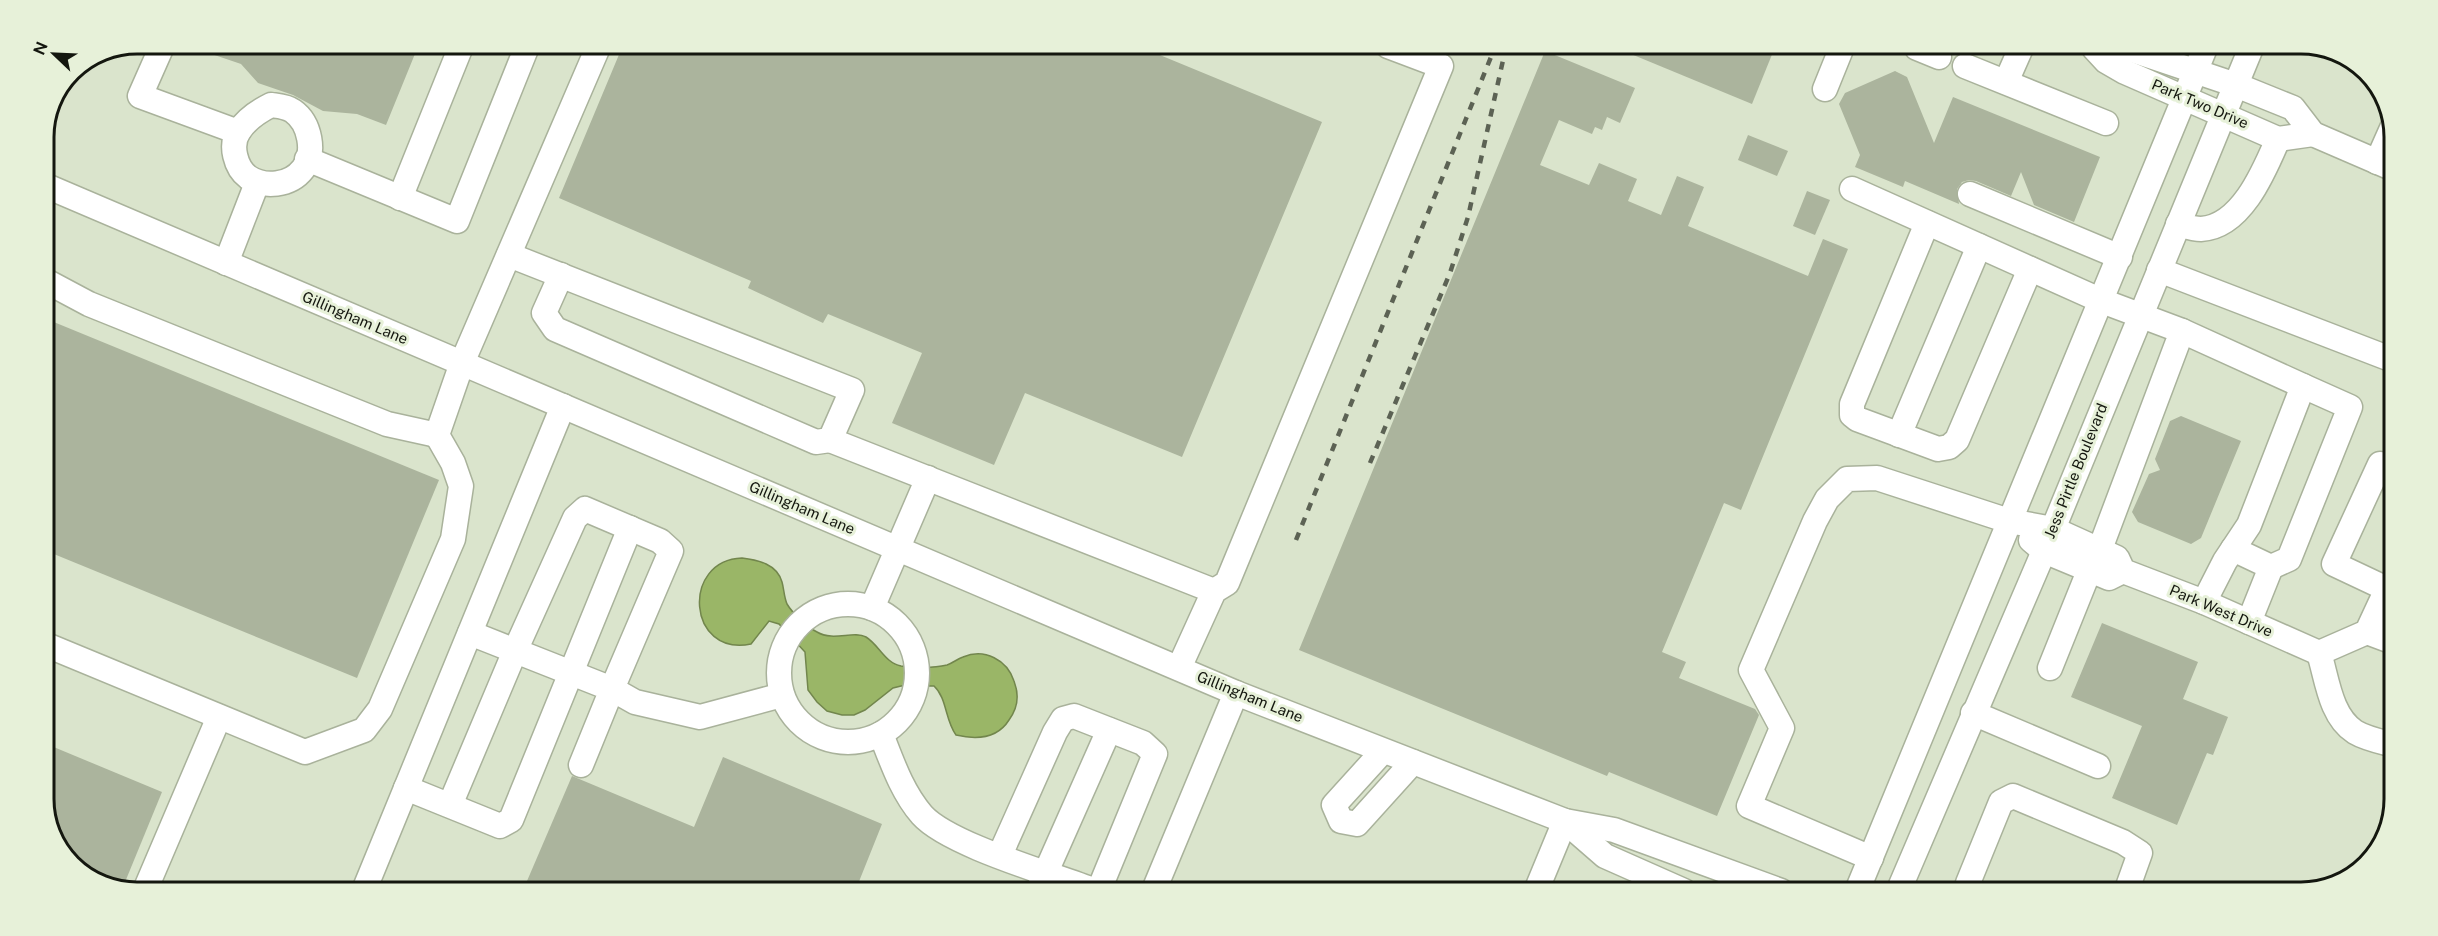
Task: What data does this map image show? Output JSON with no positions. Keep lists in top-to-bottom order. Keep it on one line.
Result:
{"streets":{"street":["Park Two Drive","Gillingham Lane","Jess Pirtle Boulevard","Park West Drive"]},"crossings":[["Park Two Drive","Jess Pirtle Boulevard"],["Jess Pirtle Boulevard","Park West Drive"]],"north":"top left"}
